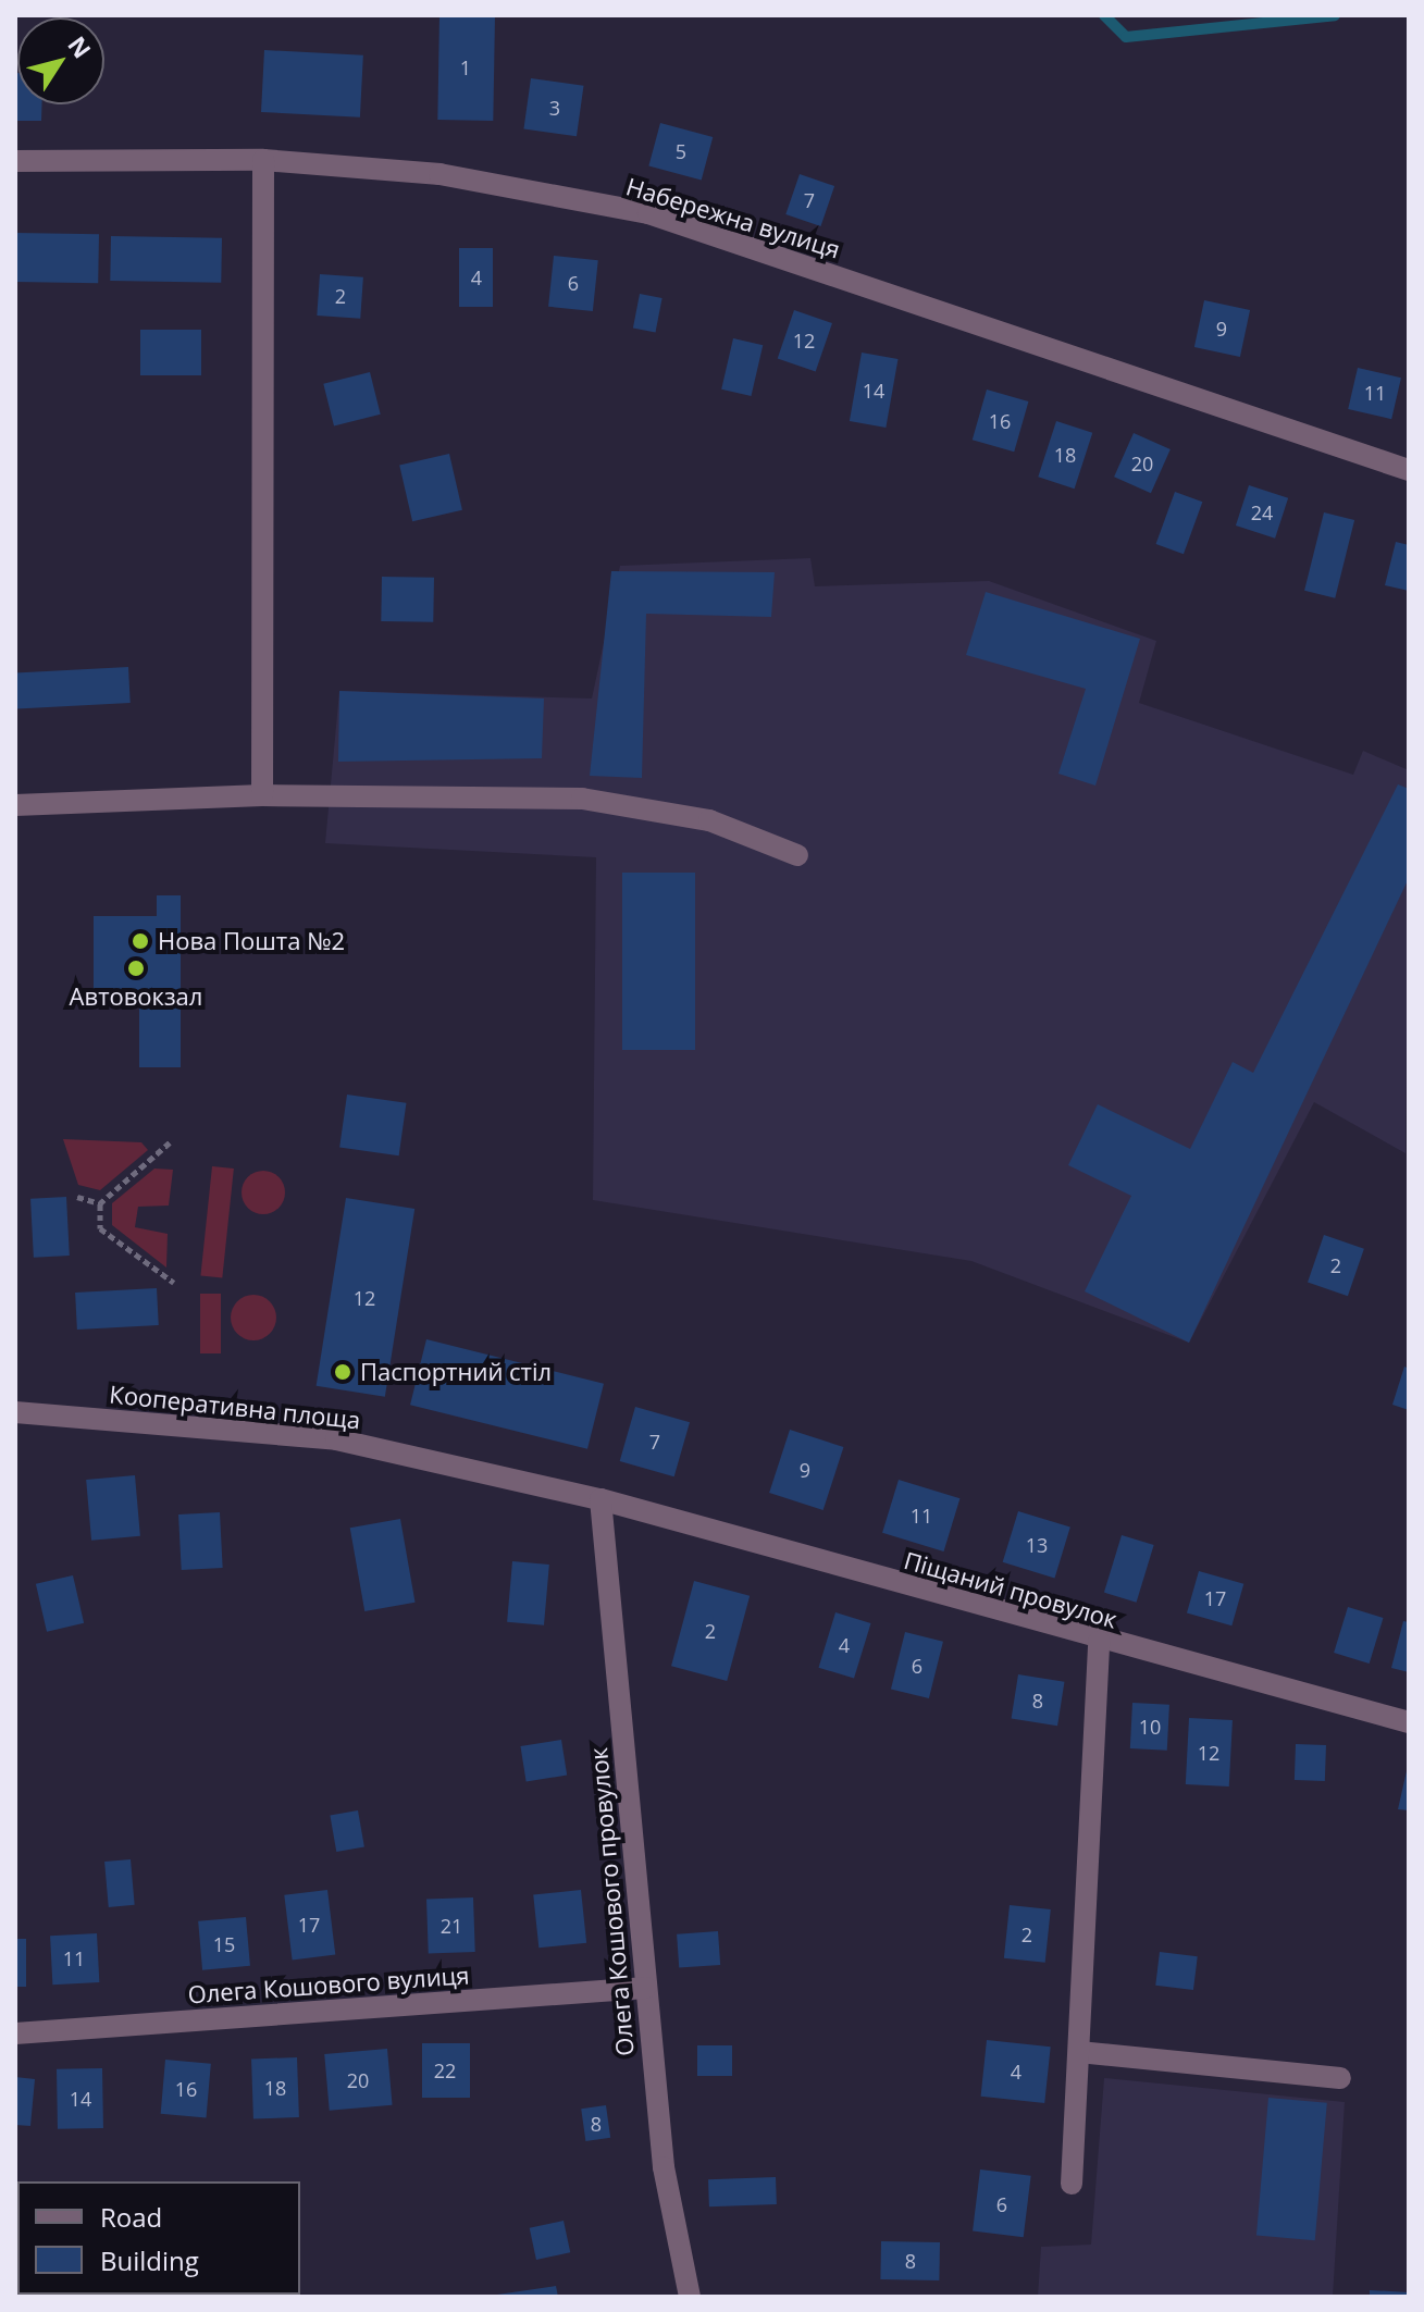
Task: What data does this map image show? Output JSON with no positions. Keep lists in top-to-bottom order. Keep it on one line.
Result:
{"streets":{"street":["Набережна вулиця","Кооперативна площа","Піщаний провулок","Олега Кошового провулок","Олега Кошового вулиця"]},"crossings":[["Кооперативна площа","Піщаний провулок"],["Кооперативна площа","Олега Кошового провулок"],["Піщаний провулок","Олега Кошового провулок"],["Олега Кошового провулок","Олега Кошового вулиця"]],"places":["Нова Пошта №2","Автовокзал","Паспортний стіл"],"house_numbers":["1","3","5","7","4","6","2","9","12","14","11","16","18","20","24","2","12","7","9","11","13","17","2","4","6","8","10","12","17","21","2","15","11","22","4","20","18","16","14","8","6","8"],"legend":["Road","Building"],"north":"top right"}
